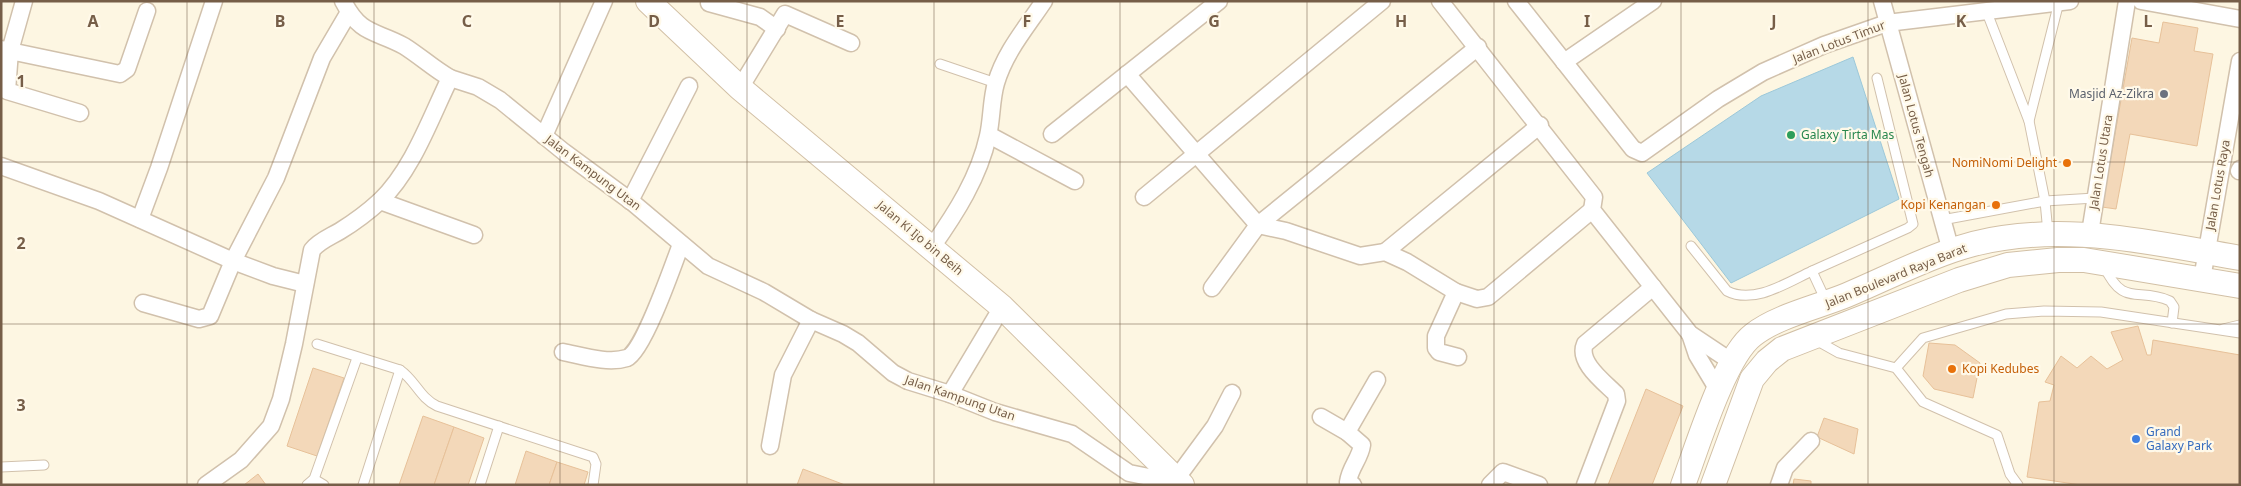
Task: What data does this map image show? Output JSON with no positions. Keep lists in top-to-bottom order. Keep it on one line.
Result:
{"streets":{"main road":["Jalan Ki Ijo bin Beih","Jalan Boulevard Raya Barat"],"street":["Jalan Lotus Timur","Jalan Lotus Tengah","Jalan Lotus Utara","Jalan Kampung Utan","Jalan Lotus Raya"]},"crossings":[["Jalan Lotus Timur","Jalan Lotus Tengah"],["Jalan Lotus Tengah","Jalan Boulevard Raya Barat"],["Jalan Lotus Utara","Jalan Boulevard Raya Barat"],["Jalan Kampung Utan","Jalan Ki Ijo bin Beih"],["Jalan Lotus Raya","Jalan Boulevard Raya Barat"]],"places":["Masjid Az-Zikra","Galaxy Tirta Mas","NomiNomi Delight","Kopi Kenangan","Kopi Kedubes","Grand Galaxy Park"],"grid":{"columns":["A","B","C","D","E","F","G","H","I","J","K","L"],"rows":["1","2","3"]}}
